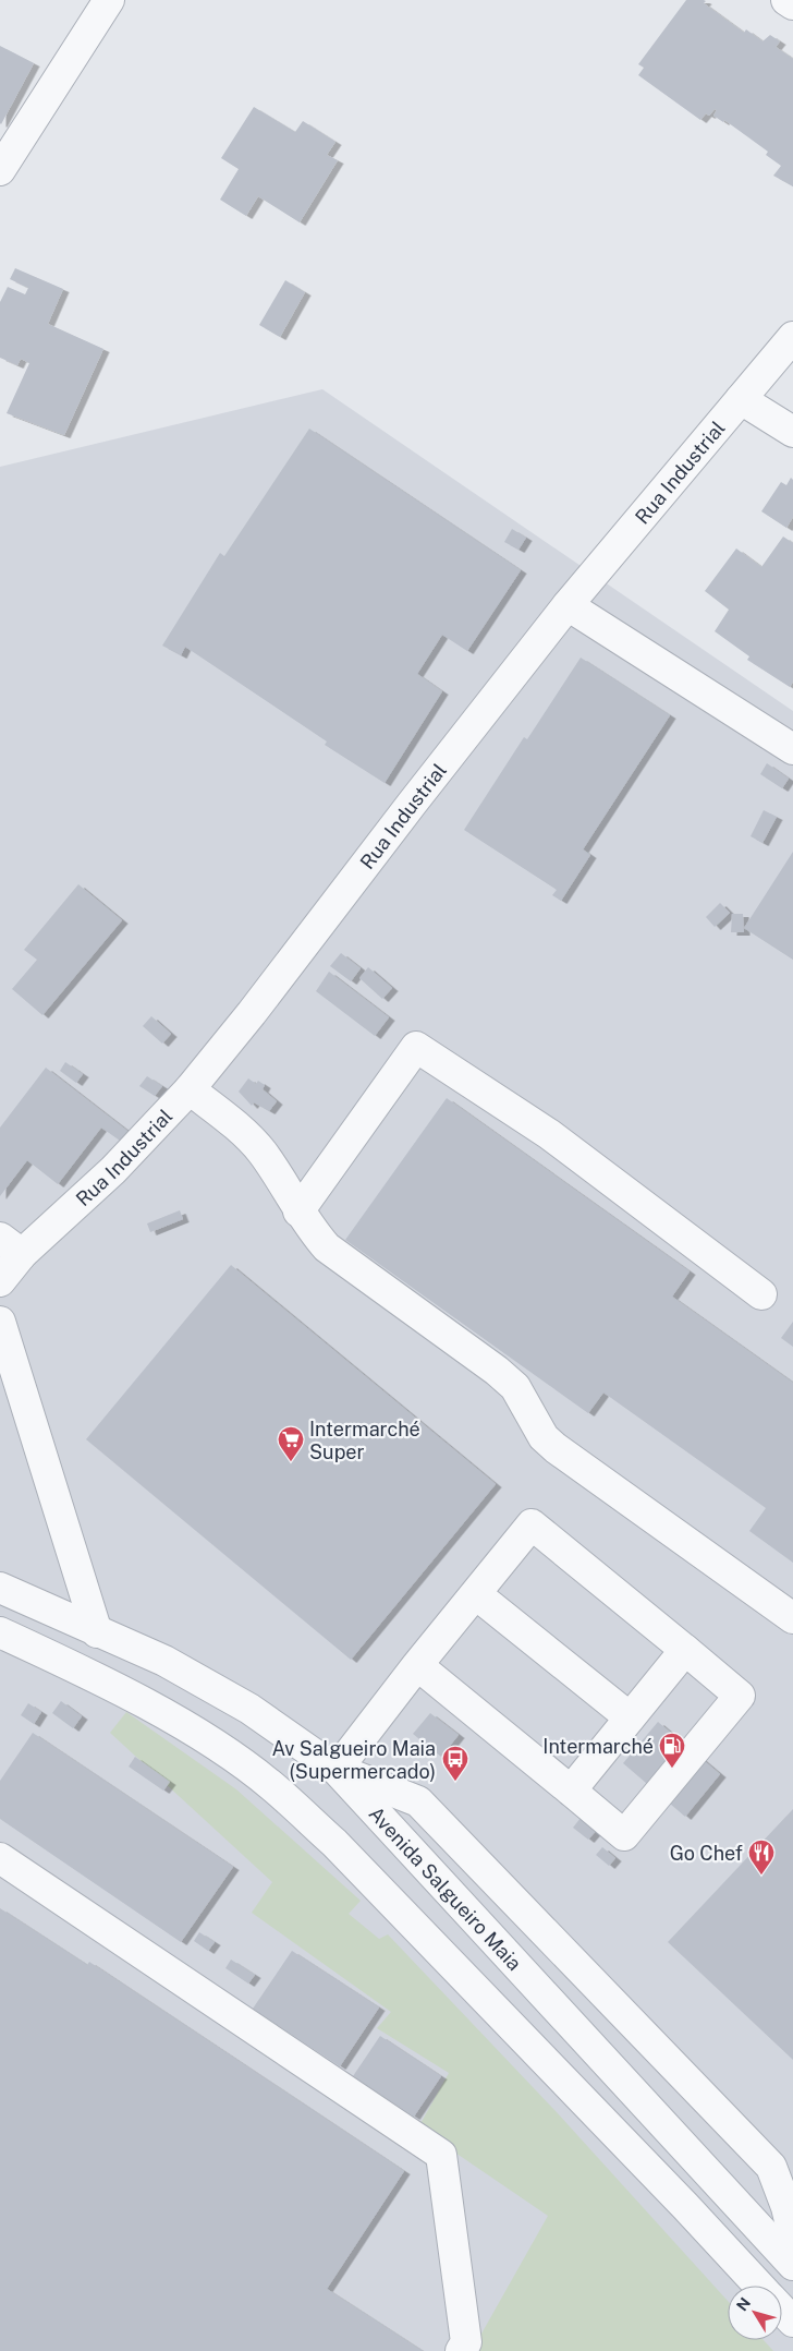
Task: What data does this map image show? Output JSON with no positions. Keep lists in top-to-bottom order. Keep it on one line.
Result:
{"streets":{"street":["Rua Industrial","Avenida Salgueiro Maia"]},"places":{"supermarket":["Intermarché Super"],"fuel station":["Intermarché"],"bus stop":["Av Salgueiro Maia (Supermercado)"],"restaurant":["Go Chef"]},"north":"top left"}
